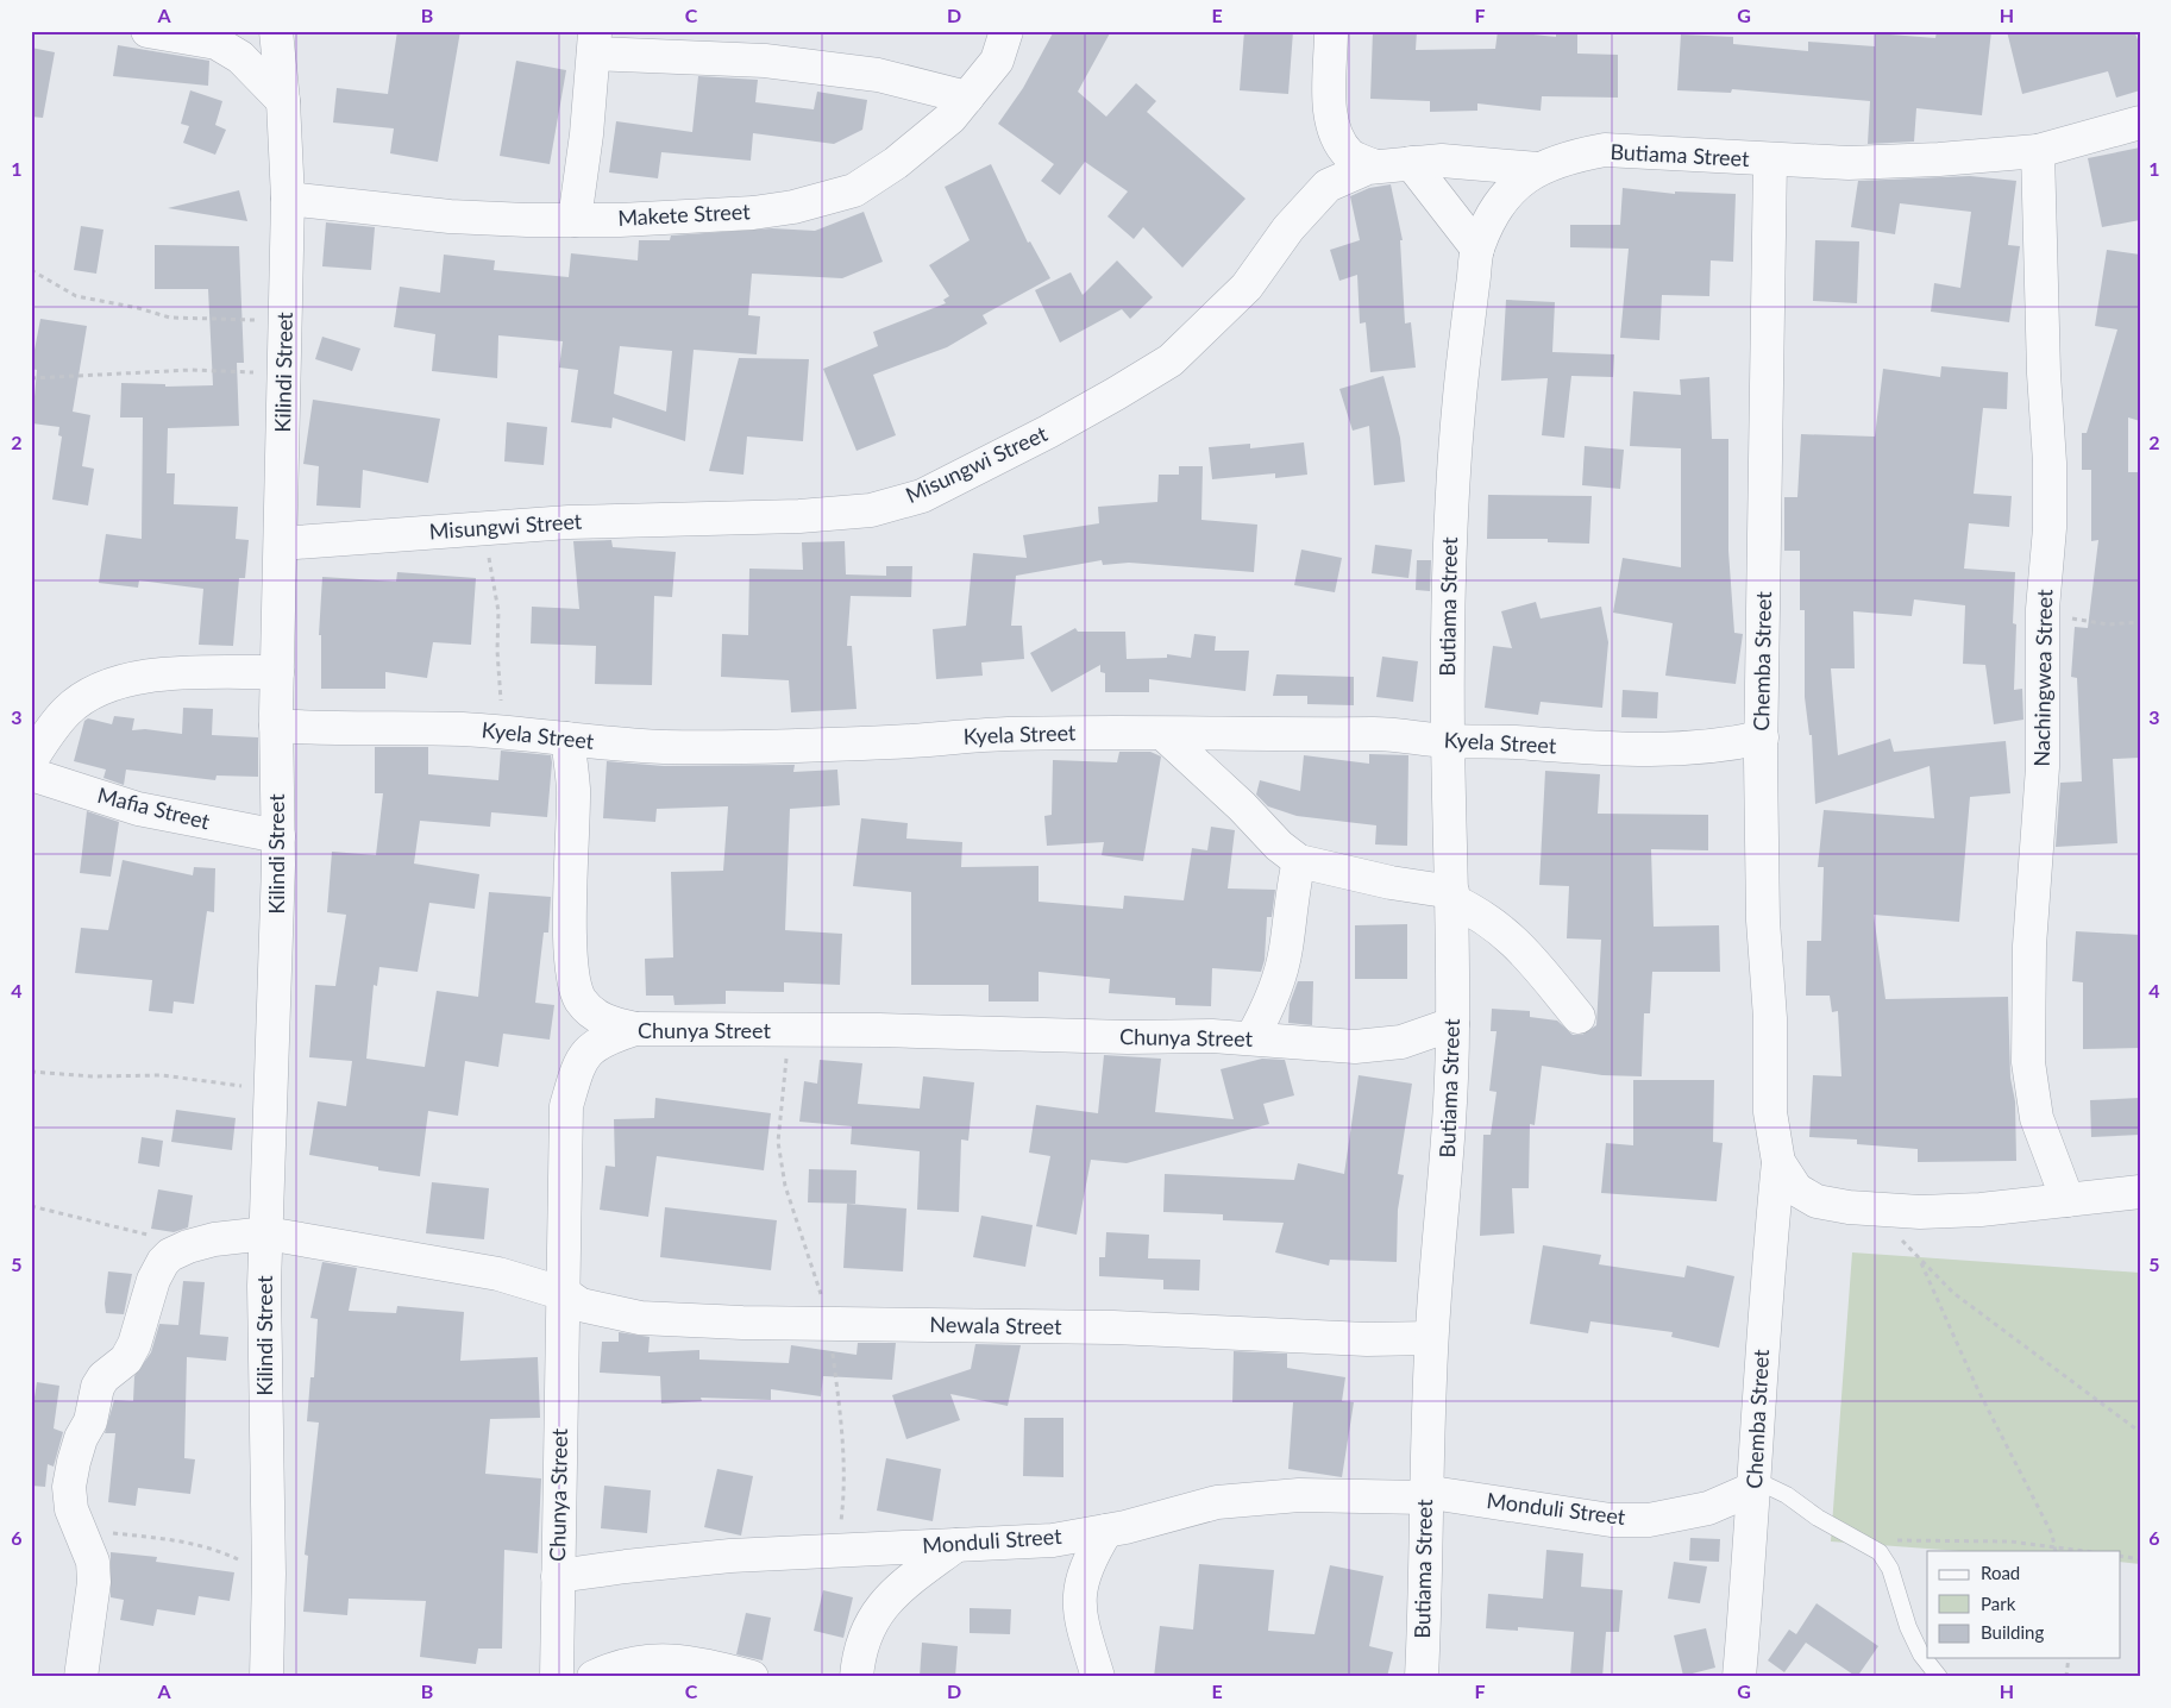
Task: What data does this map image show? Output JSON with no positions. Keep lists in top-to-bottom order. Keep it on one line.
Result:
{"streets":{"street":["Butiama Street","Makete Street","Kilindi Street","Misungwi Street","Chemba Street","Nachingwea Street","Kyela Street","Mafia Street","Chunya Street","Newala Street","Monduli Street"]},"crossings":[["Butiama Street","Misungwi Street"],["Butiama Street","Chemba Street"],["Butiama Street","Nachingwea Street"],["Butiama Street","Kyela Street"],["Butiama Street","Chunya Street"],["Butiama Street","Newala Street"],["Butiama Street","Monduli Street"],["Makete Street","Kilindi Street"],["Kilindi Street","Misungwi Street"],["Kilindi Street","Kyela Street"],["Kilindi Street","Mafia Street"],["Kilindi Street","Newala Street"],["Chemba Street","Nachingwea Street"],["Chemba Street","Kyela Street"],["Chemba Street","Monduli Street"],["Chunya Street","Newala Street"],["Chunya Street","Monduli Street"]],"legend":["Road","Park","Building"],"grid":{"columns":["A","B","C","D","E","F","G","H"],"rows":["1","2","3","4","5","6"]}}
